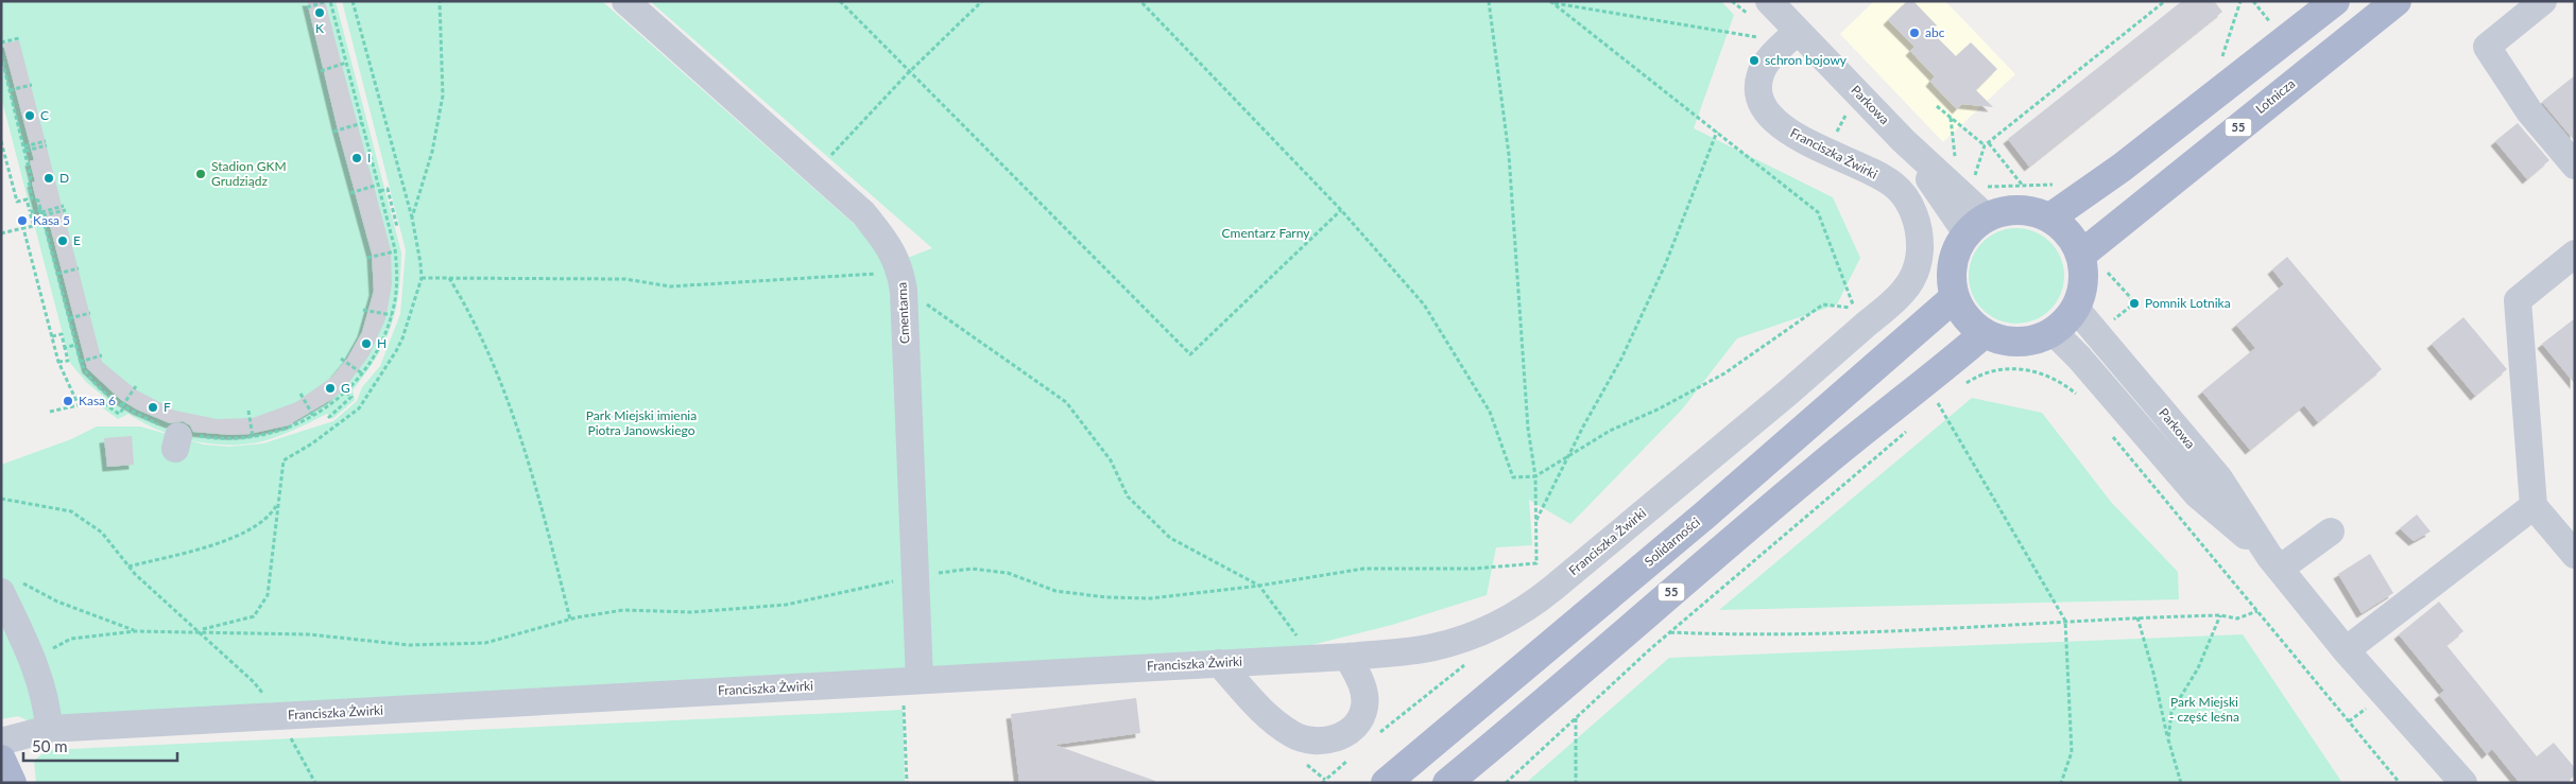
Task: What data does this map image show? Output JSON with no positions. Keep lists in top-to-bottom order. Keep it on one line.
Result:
{"streets":{"main road":["Lotnicza","55","Solidarności"],"street":["Parkowa","Franciszka Żwirki","Cmentarna"]},"crossings":[["Lotnicza","Parkowa"],["Lotnicza","55"],["Lotnicza","Solidarności"],["Parkowa","55"],["Parkowa","Franciszka Żwirki"],["Parkowa","Solidarności"],["55","Solidarności"],["Franciszka Żwirki","Cmentarna"]],"parks":["Cmentarz Farny","Park Miejski imienia Piotra Janowskiego","Park Miejski - część leśna"],"places":["K","abc","schron bojowy","C","I","Stadion GKM Grudziądz","D","Kasa 5","E","Pomnik Lotnika","H","G","Kasa 6","F"],"scale_bar":"50 m"}
